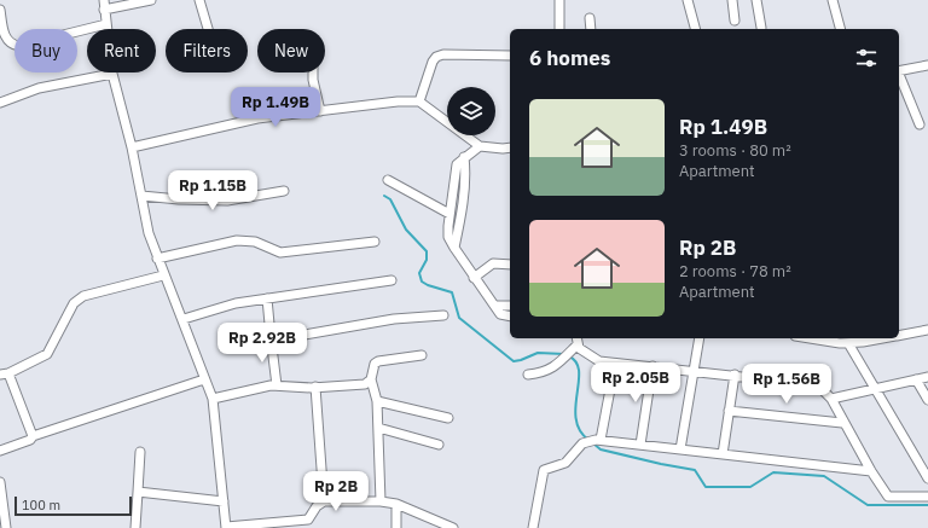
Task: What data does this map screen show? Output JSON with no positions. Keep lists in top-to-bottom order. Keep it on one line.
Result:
{"scale_bar":"100 m","page":{"chip":["Buy","Rent","Filters","New"],"heading":"6 homes","price":["Rp 1.49B","Rp 1.15B","Rp 2.92B","Rp 2.05B","Rp 1.56B","Rp 2B"],"list":[{"name":"Rp 1.49B","note":"3 rooms · 80 m² · Apartment"},{"name":"Rp 2B","note":"2 rooms · 78 m² · Apartment"}],"scale":"100 m"}}
